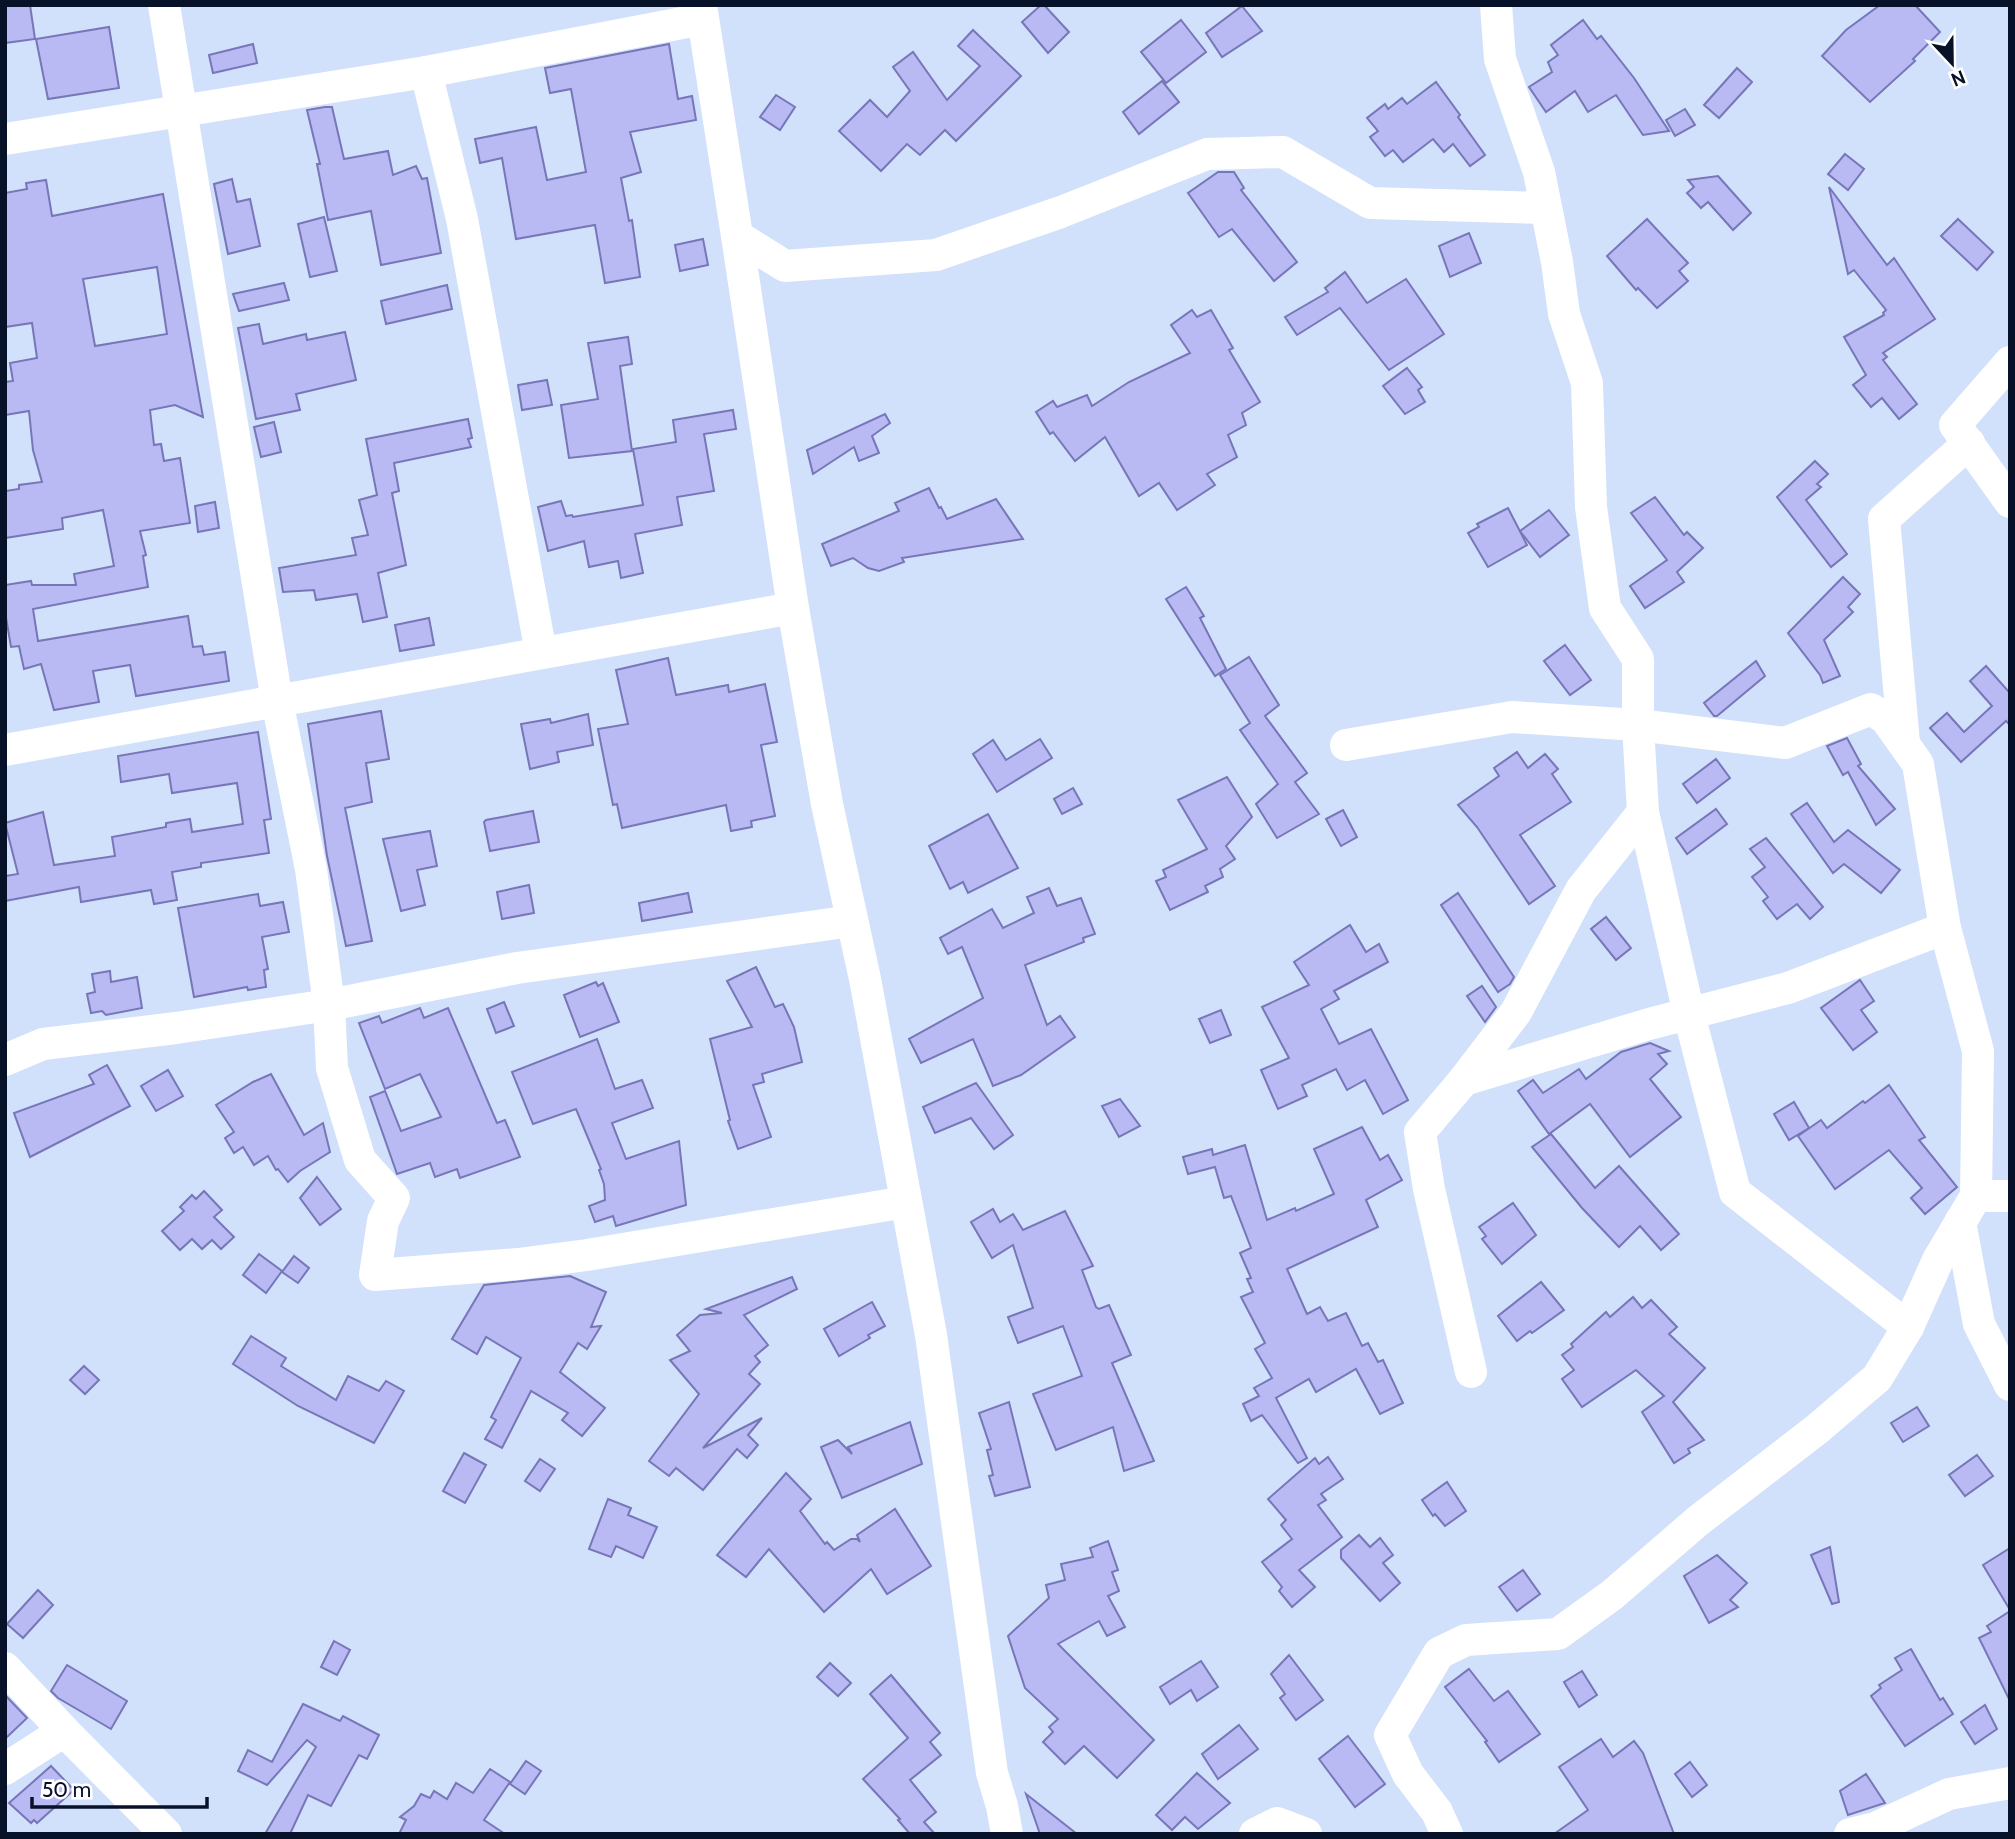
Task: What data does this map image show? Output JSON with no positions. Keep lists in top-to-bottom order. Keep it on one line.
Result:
{"scale_bar":"50 m","north":"bottom"}
